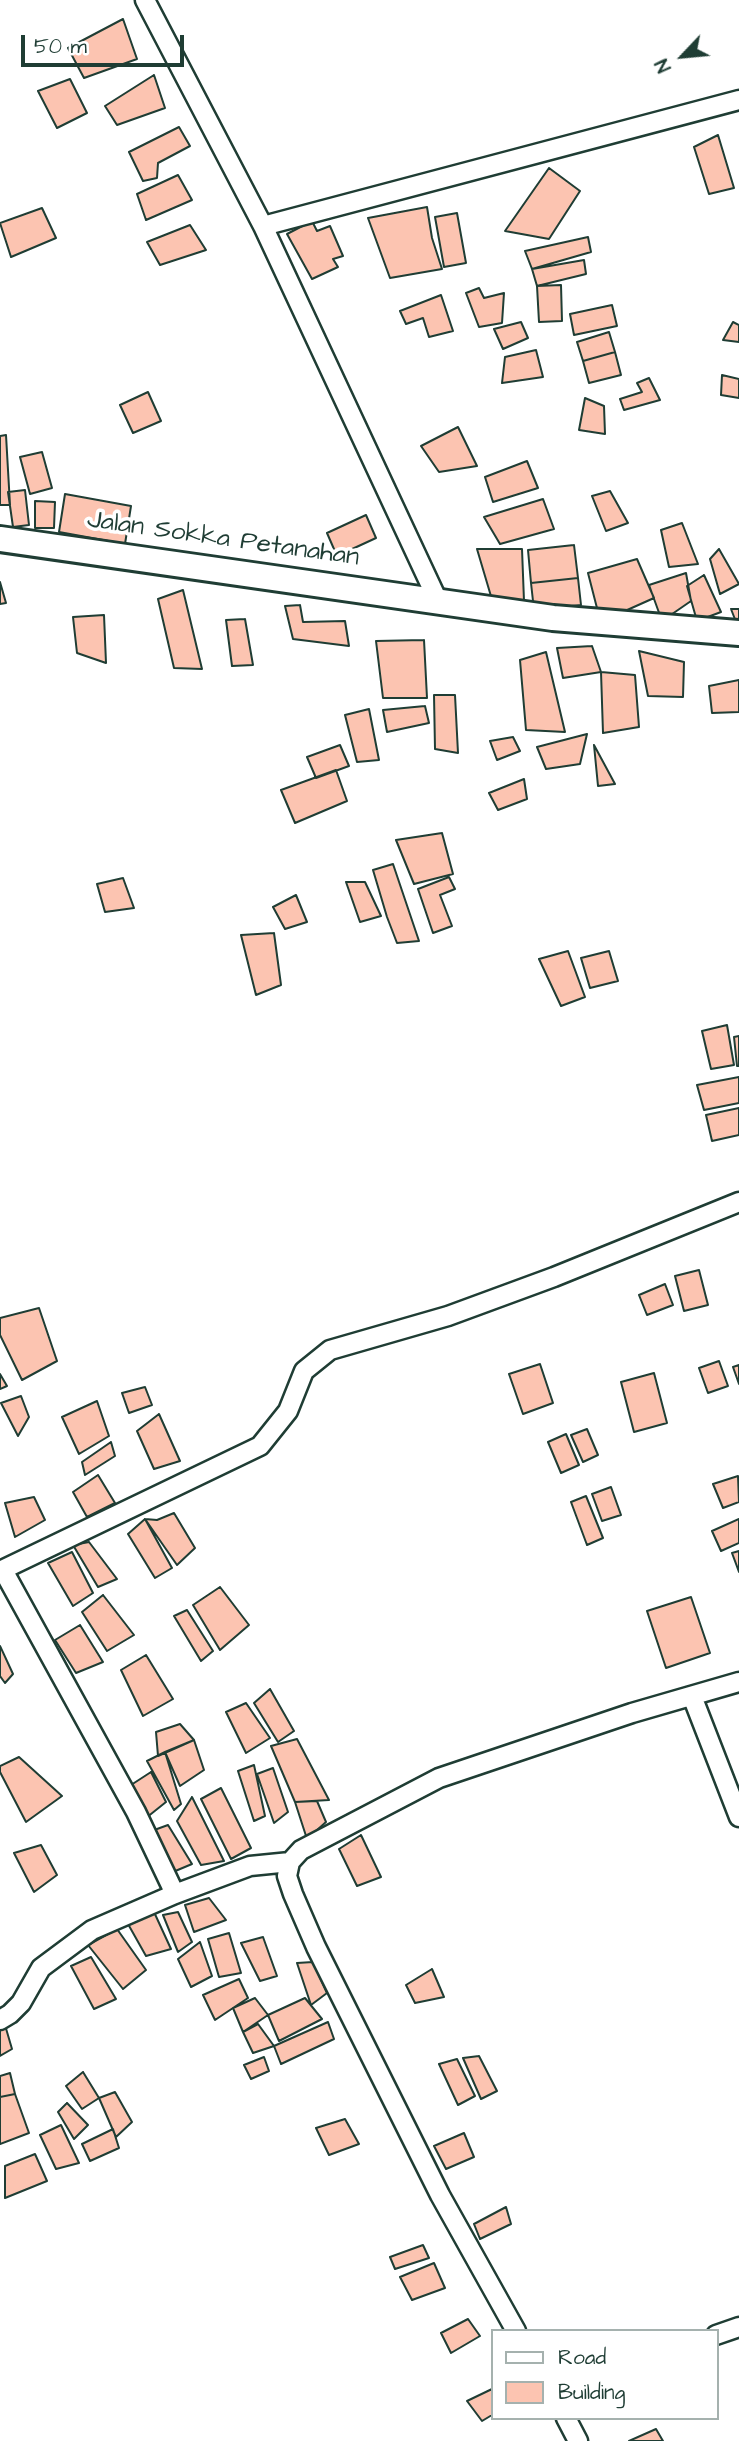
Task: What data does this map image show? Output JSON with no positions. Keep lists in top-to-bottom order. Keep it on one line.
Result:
{"streets":{"main road":["Jalan Sokka Petanahan"]},"legend":["Road","Building"],"scale_bar":"50 m","north":"bottom left"}
